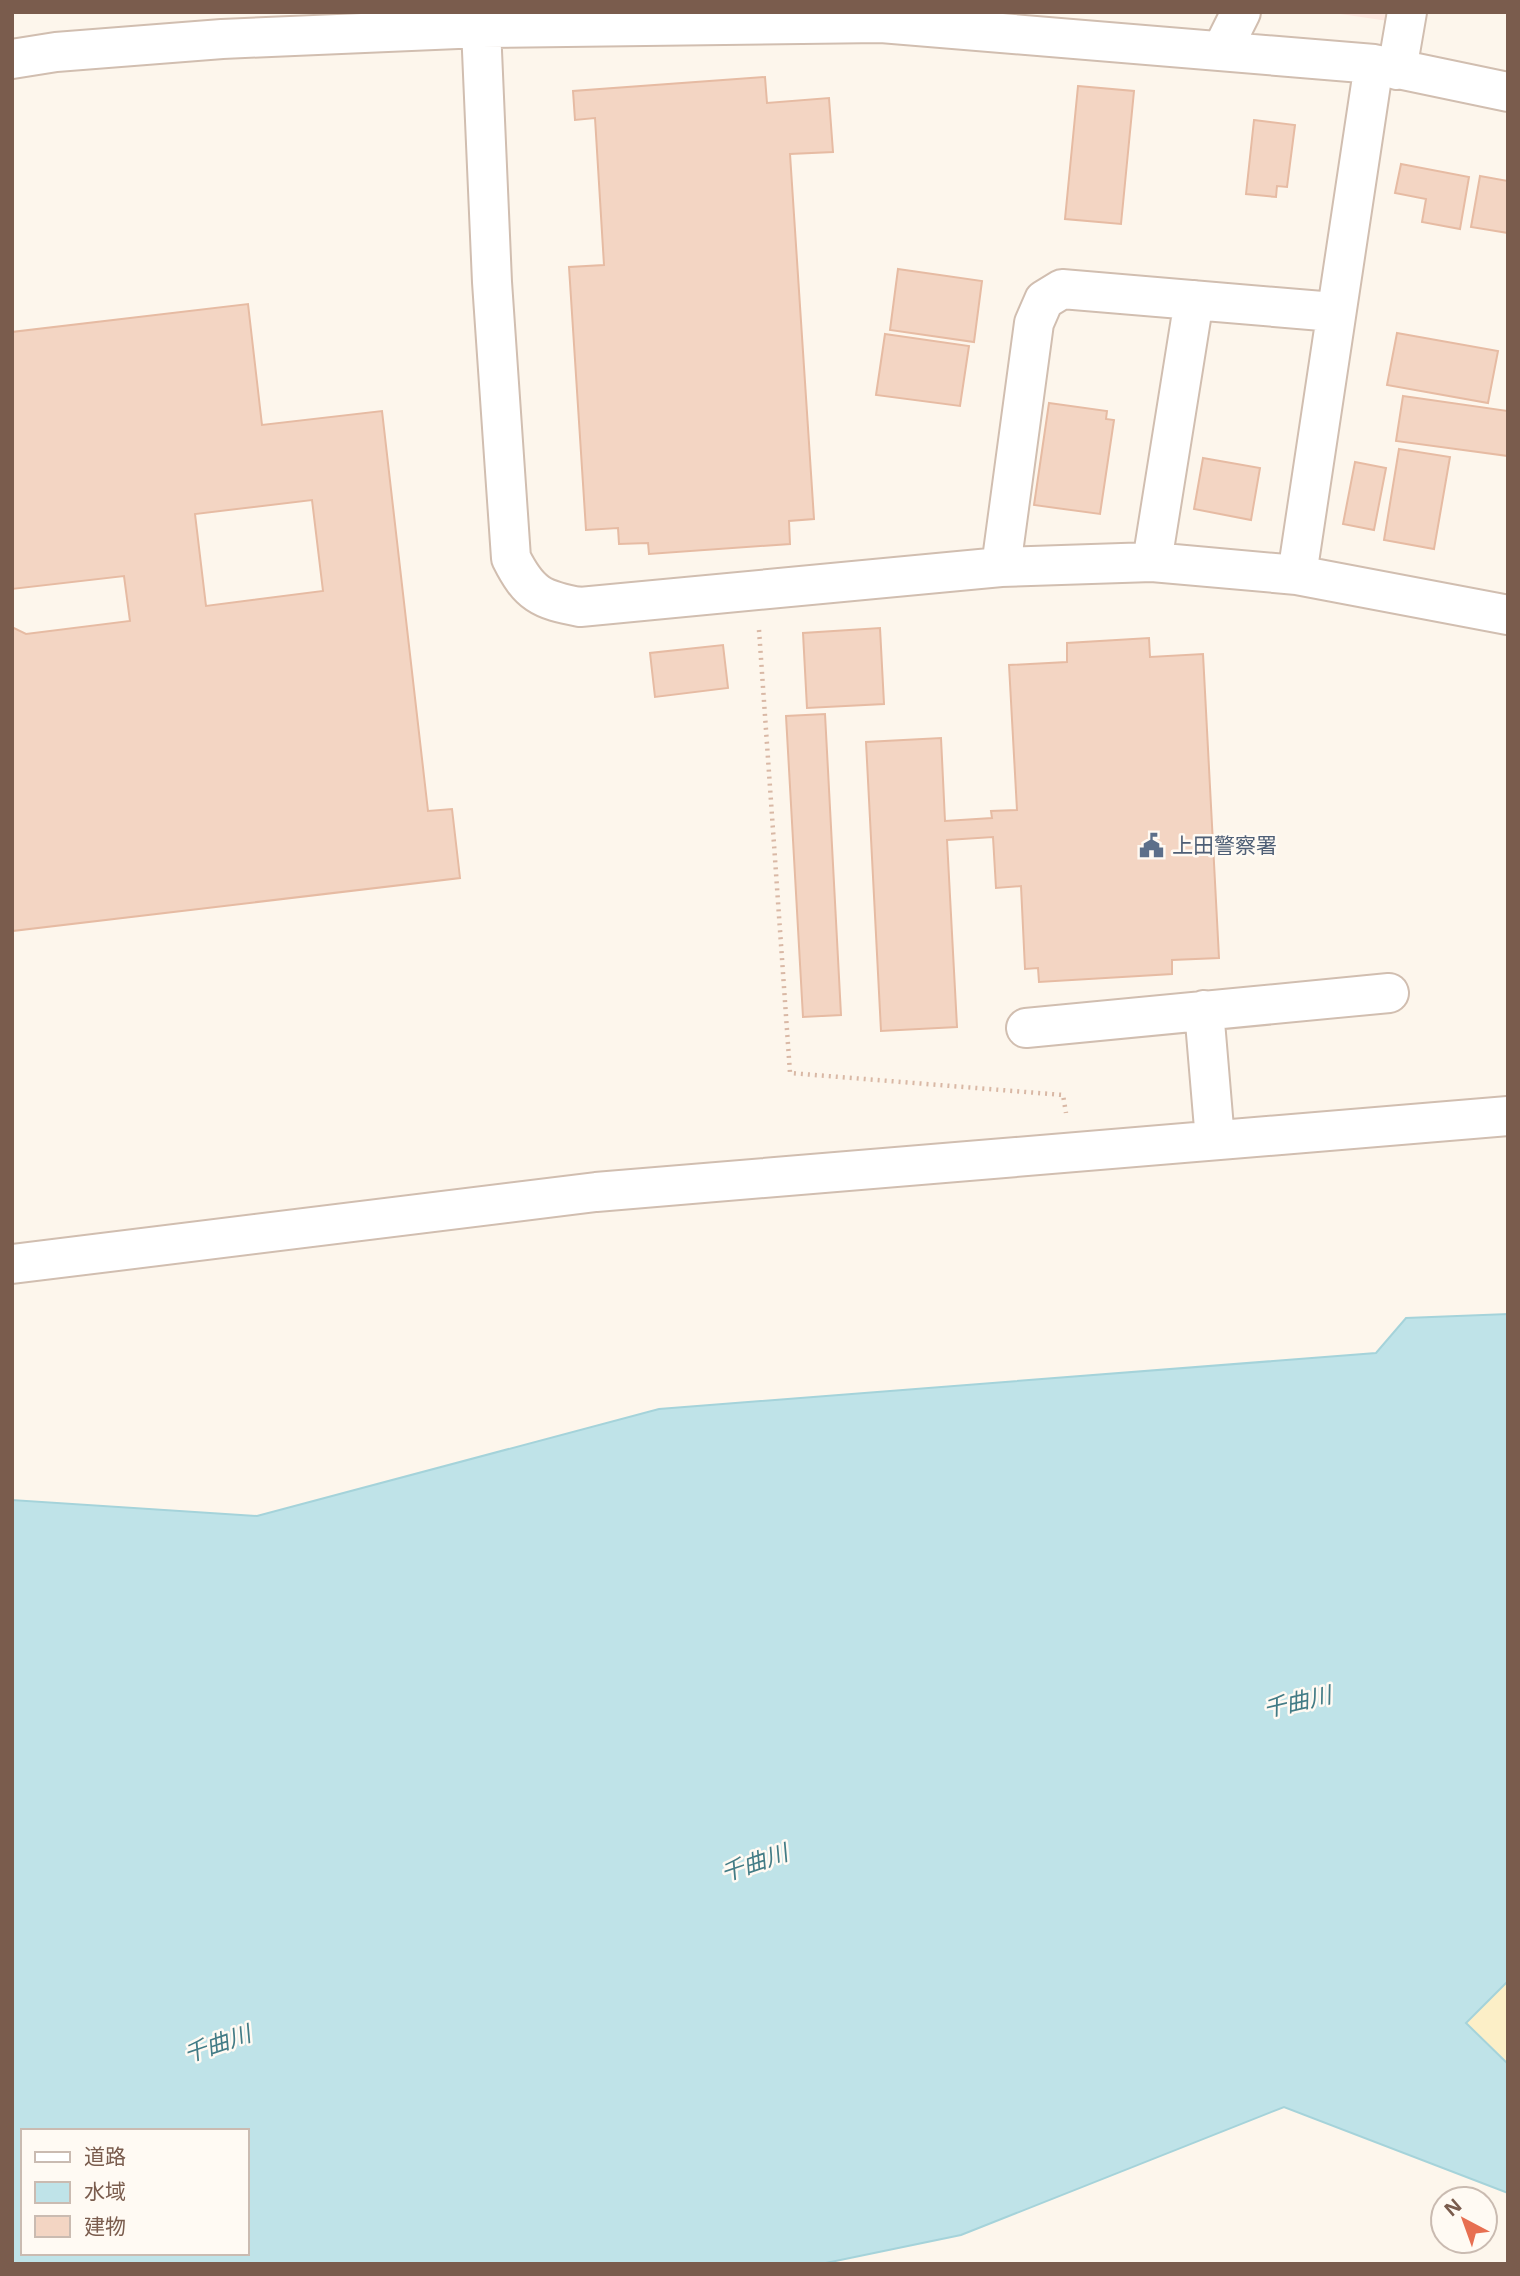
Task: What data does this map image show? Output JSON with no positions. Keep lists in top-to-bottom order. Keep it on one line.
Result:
{"water":["千曲川"],"places":{"public building":["上田警察署"]},"legend":["道路","水域","建物"],"north":"top left"}
